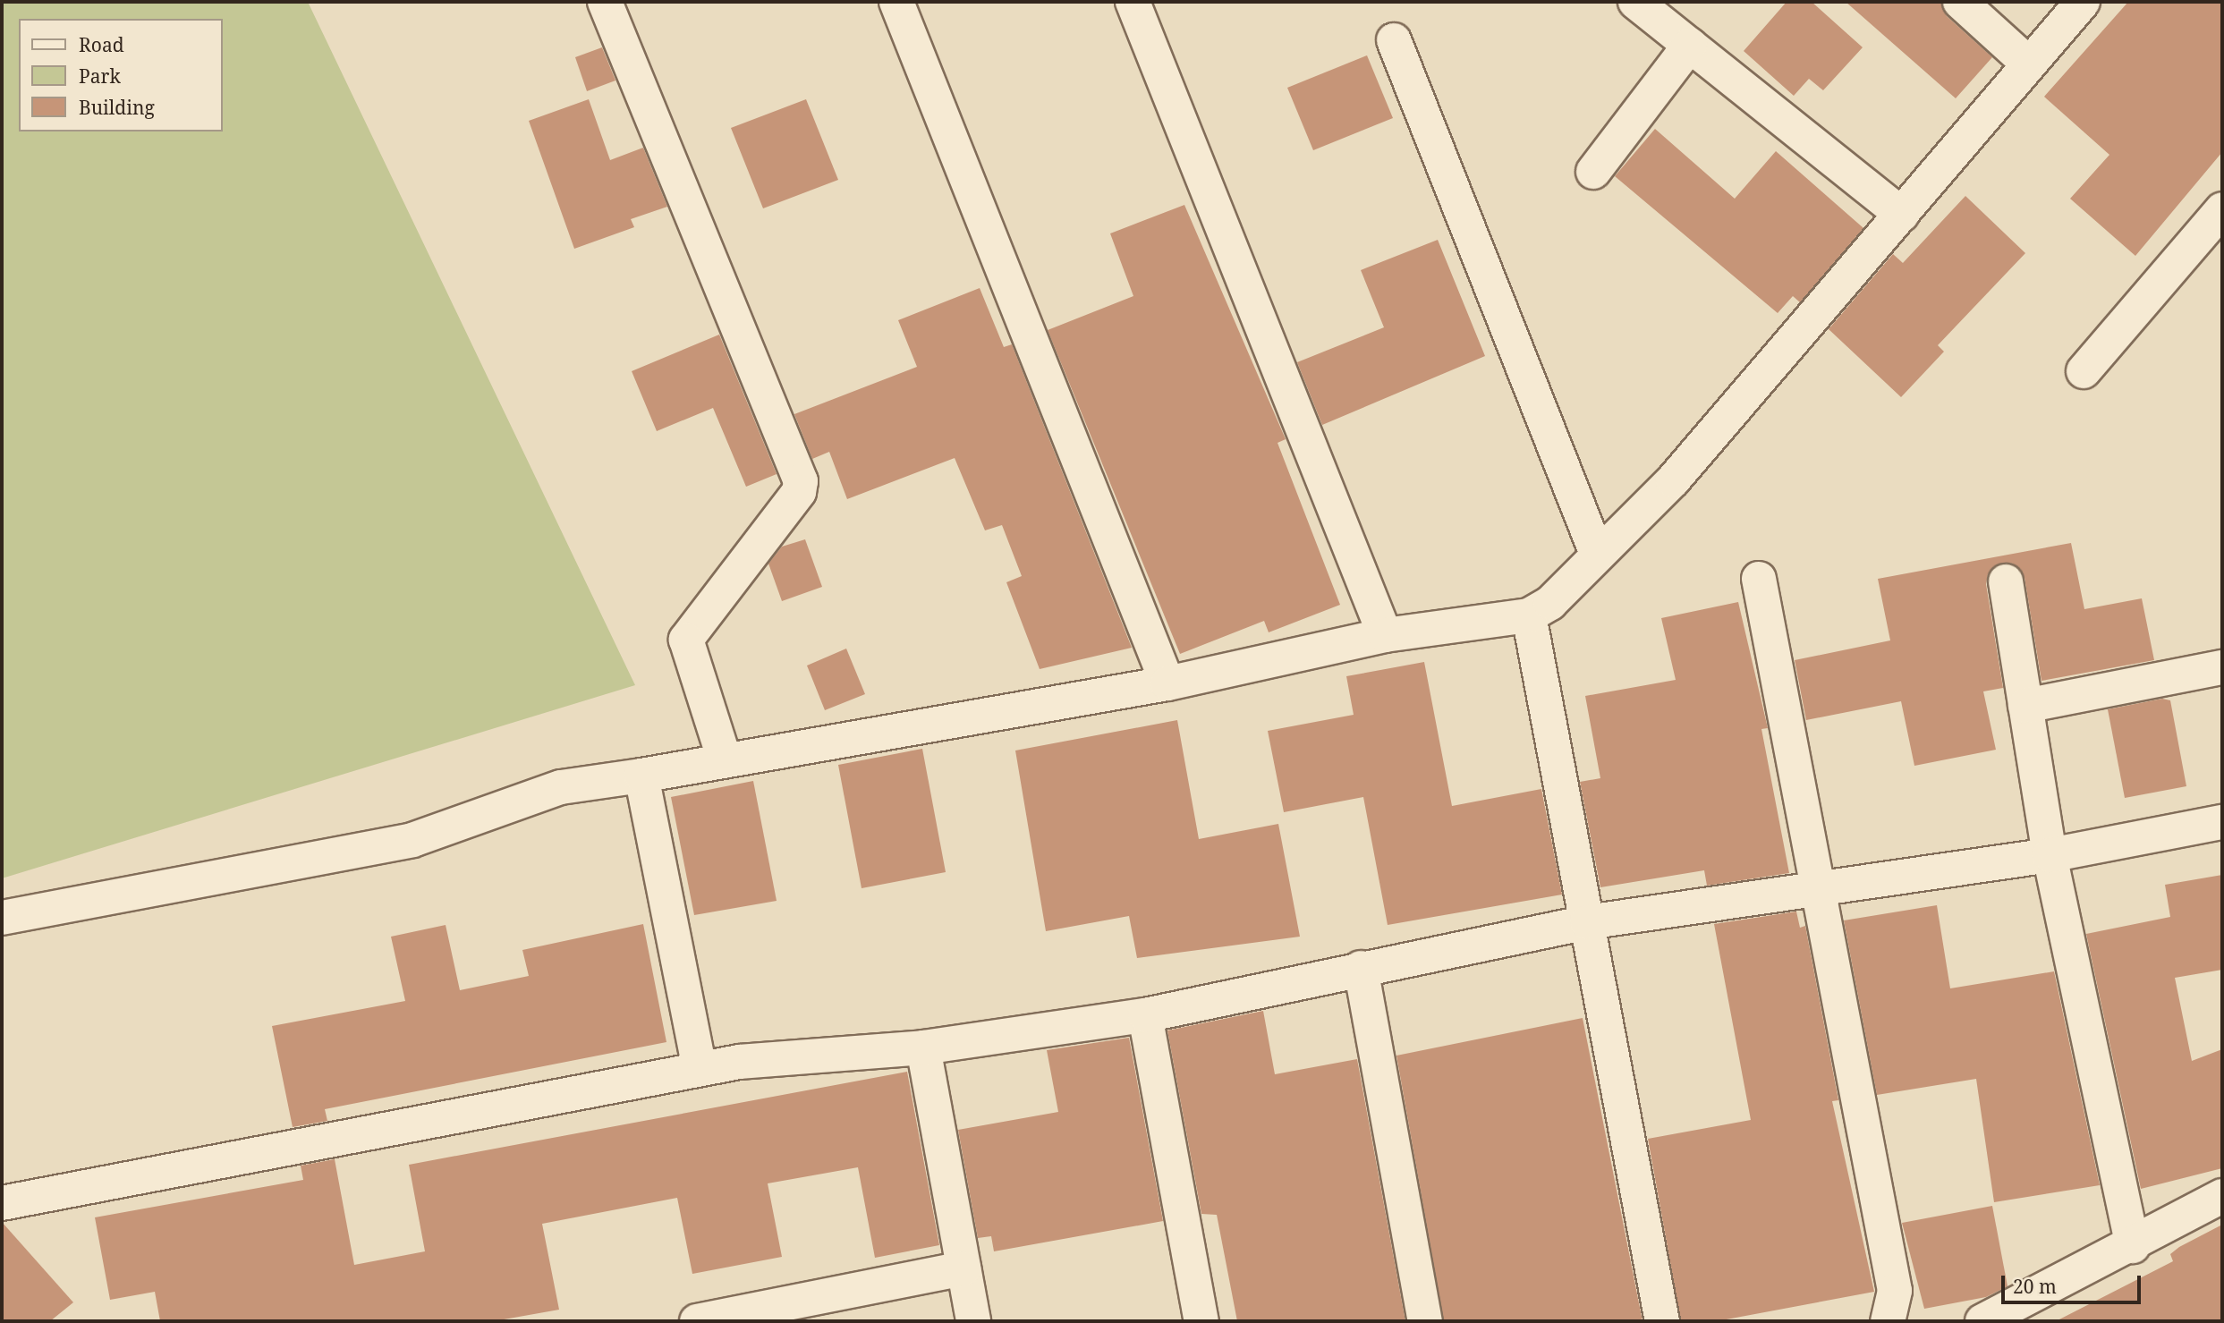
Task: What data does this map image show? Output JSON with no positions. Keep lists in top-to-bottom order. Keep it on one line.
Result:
{"legend":["Road","Park","Building"],"scale_bar":"20 m"}
